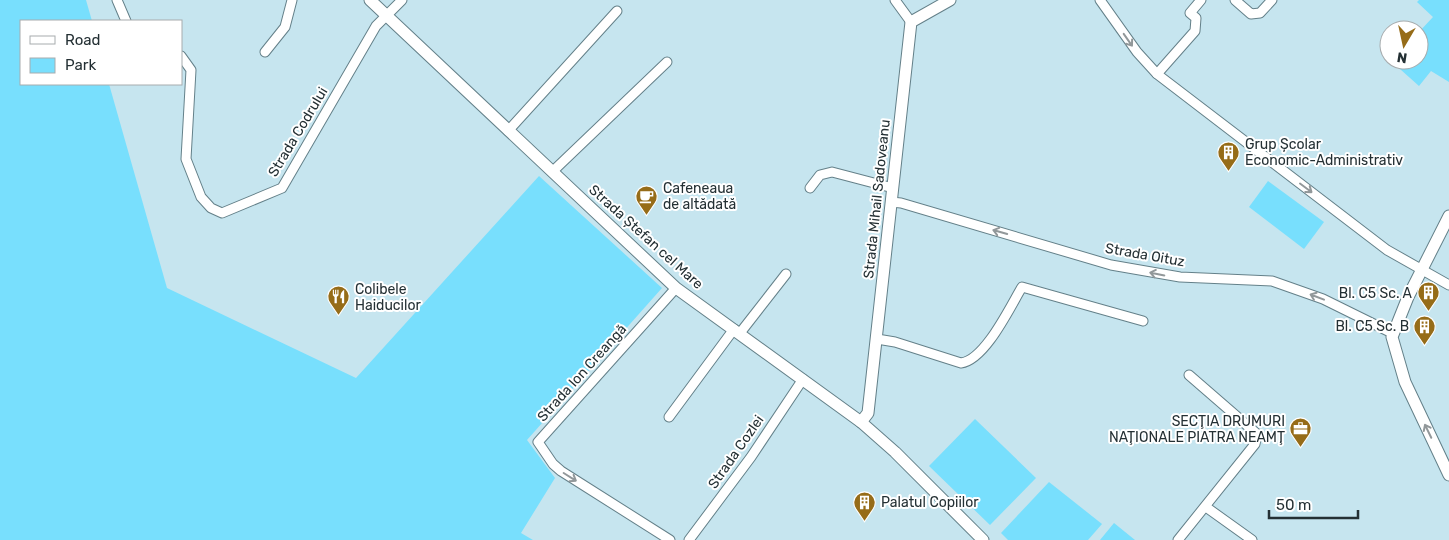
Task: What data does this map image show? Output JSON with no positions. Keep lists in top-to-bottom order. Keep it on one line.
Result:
{"streets":{"street":["Strada Codrului","Strada Mihail Sadoveanu","Strada Ștefan cel Mare","Strada Oituz","Strada Ion Creangă","Strada Cozlei"]},"crossings":[["Strada Codrului","Strada Ștefan cel Mare"],["Strada Mihail Sadoveanu","Strada Ștefan cel Mare"],["Strada Mihail Sadoveanu","Strada Oituz"],["Strada Ștefan cel Mare","Strada Ion Creangă"],["Strada Ștefan cel Mare","Strada Cozlei"]],"one_way":["Strada Oituz"],"places":{"building":["Grup Școlar Economic-Administrativ","Bl. C5 Sc. A","Bl. C5 Sc. B","Palatul Copiilor"],"cafe":["Cafeneaua de altădată"],"restaurant":["Colibele Haiducilor"],"office":["SECŢIA DRUMURI NAŢIONALE PIATRA NEAMŢ"]},"legend":["Road","Park"],"scale_bar":"50 m","north":"bottom"}
